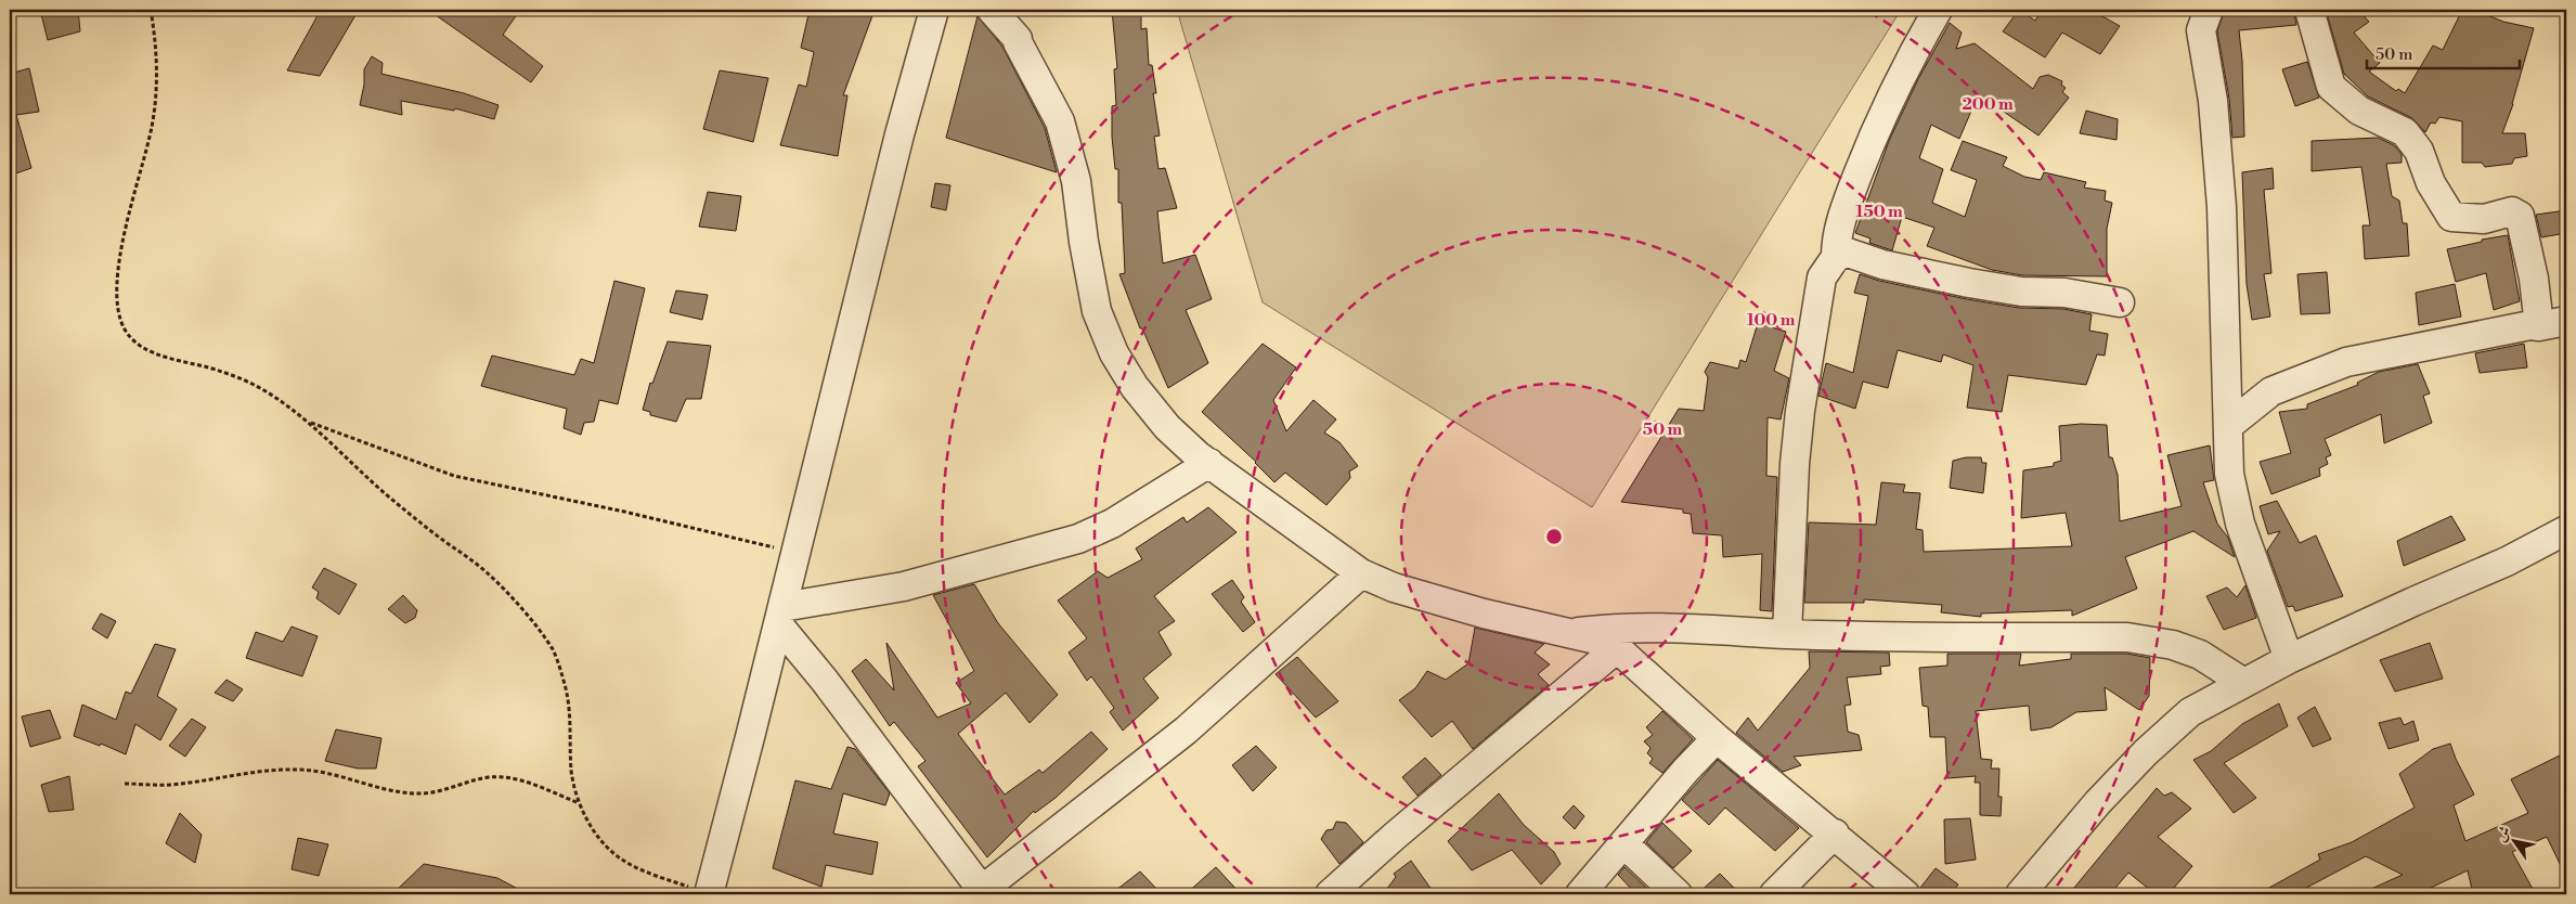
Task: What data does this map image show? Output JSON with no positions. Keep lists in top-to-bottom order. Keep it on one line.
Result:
{"scale_bar":"50 m","north":"top left","rings":["200 m","150 m","100 m","50 m"]}
